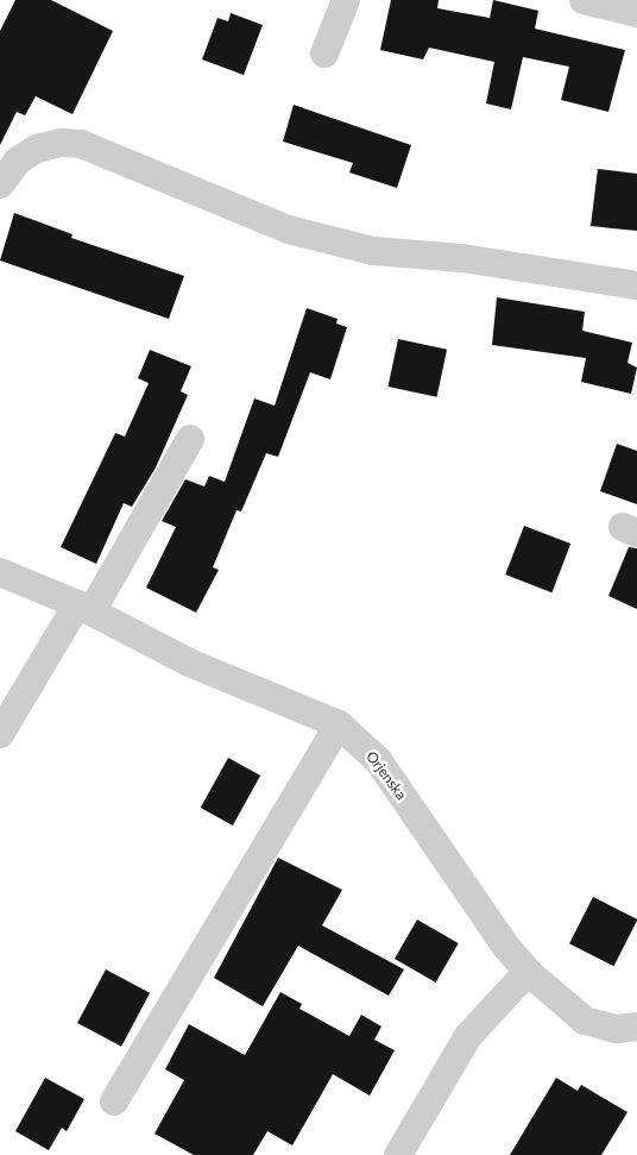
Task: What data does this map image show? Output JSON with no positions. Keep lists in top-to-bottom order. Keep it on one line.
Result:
{"streets":{"street":["Orjenska"]}}
